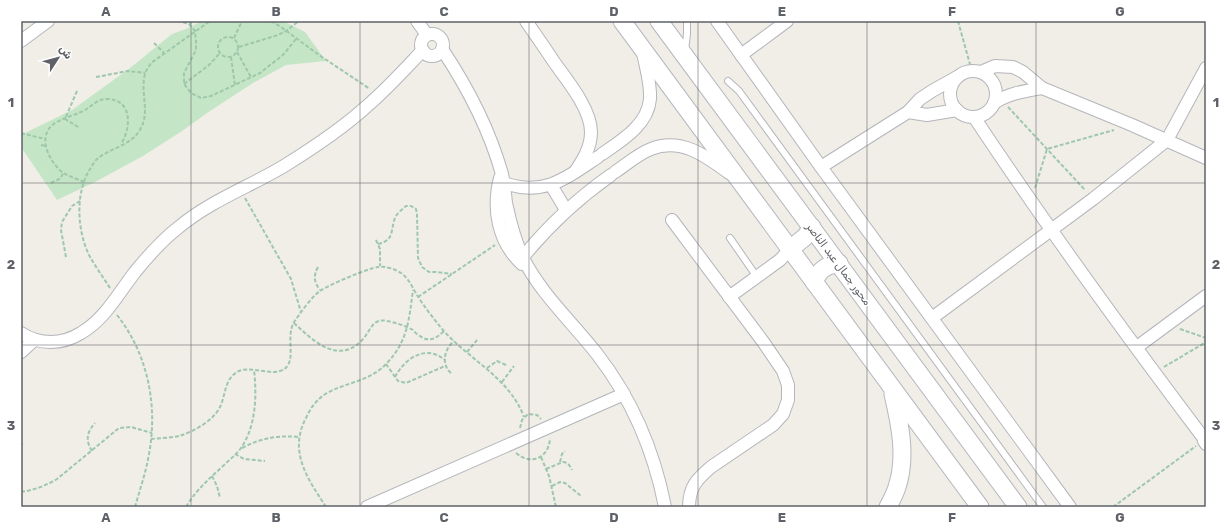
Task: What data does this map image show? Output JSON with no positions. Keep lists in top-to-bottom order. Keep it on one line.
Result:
{"streets":{"main road":["محور جمال عبد الناصر"]},"north":"top right","grid":{"columns":["A","B","C","D","E","F","G"],"rows":["1","2","3"]}}
